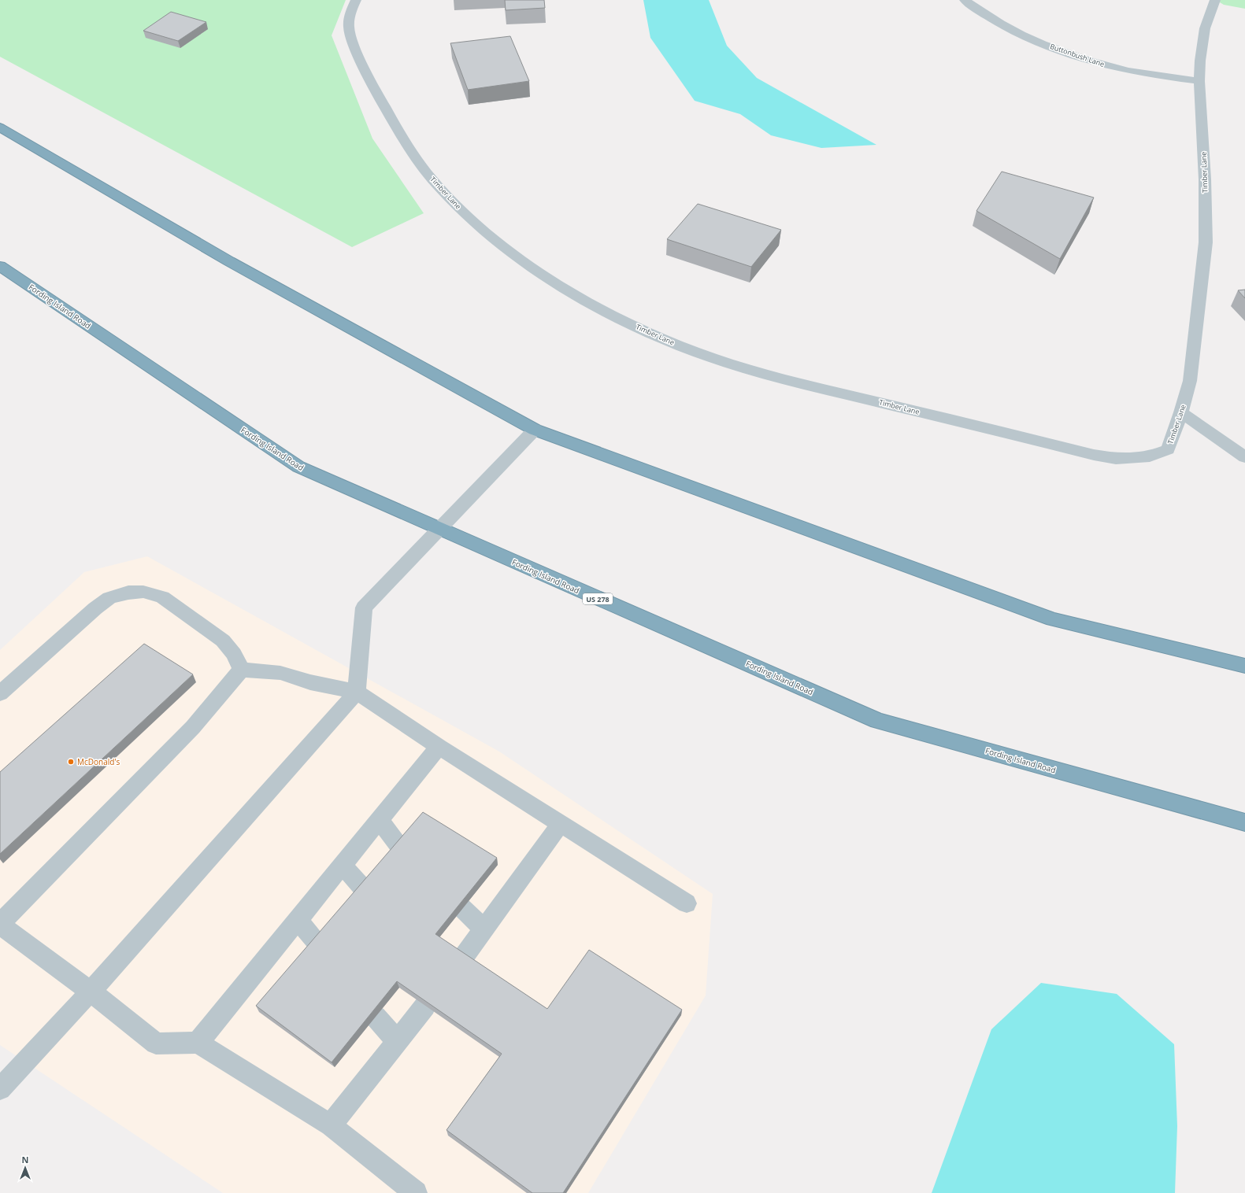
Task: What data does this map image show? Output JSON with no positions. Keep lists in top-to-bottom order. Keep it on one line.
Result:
{"streets":{"highway":["Fording Island Road","US 278"],"street":["Buttonbush Lane","Timber Lane"]},"crossings":[["Buttonbush Lane","Timber Lane"]],"places":["McDonald's"],"north":"top"}
